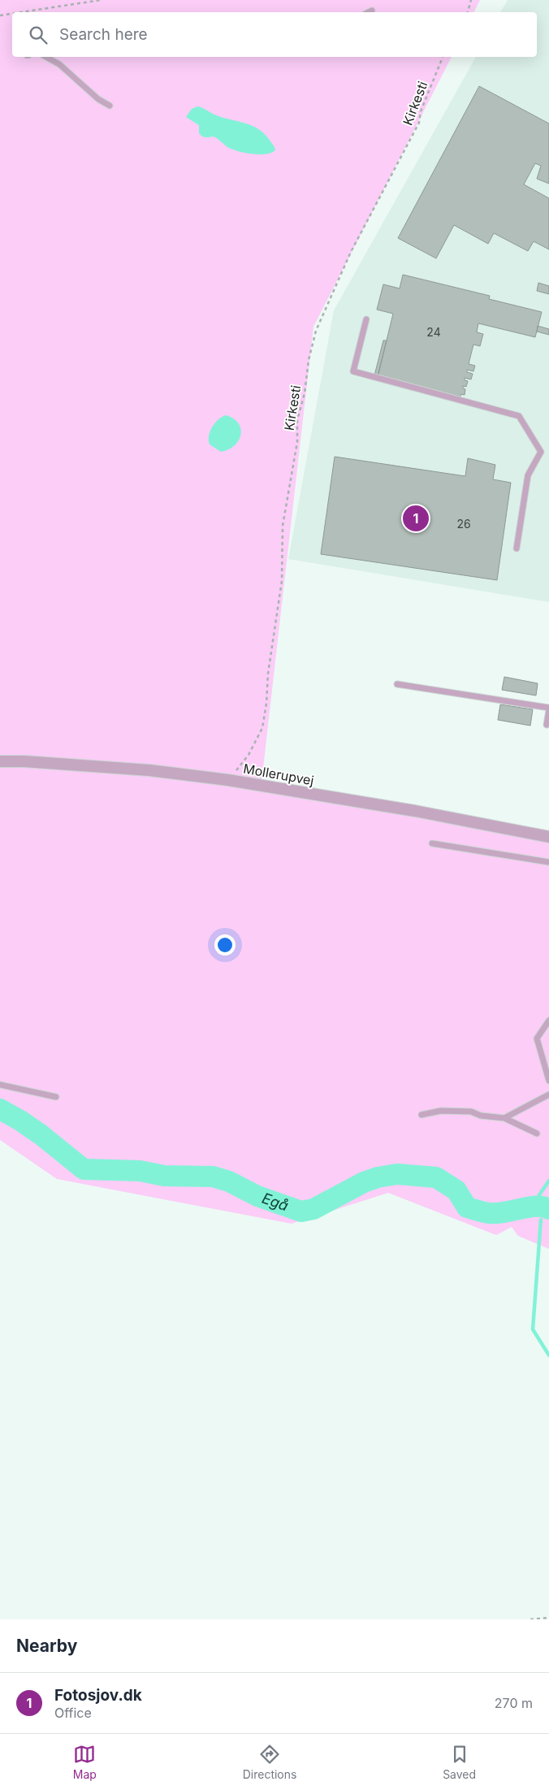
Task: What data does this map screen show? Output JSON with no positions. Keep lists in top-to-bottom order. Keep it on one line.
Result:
{"streets":{"street":["Mollerupvej"],"path":["Kirkesti"]},"crossings":[["Kirkesti","Mollerupvej"]],"water":["Egå"],"house_numbers":["24","26"],"page":{"search":"Search here","pins":"1","heading":"Nearby","list":[{"mark":"1","name":"Fotosjov.dk","note":"Office","value":"270 m"}],"nav":["Map","Directions","Saved"]}}
